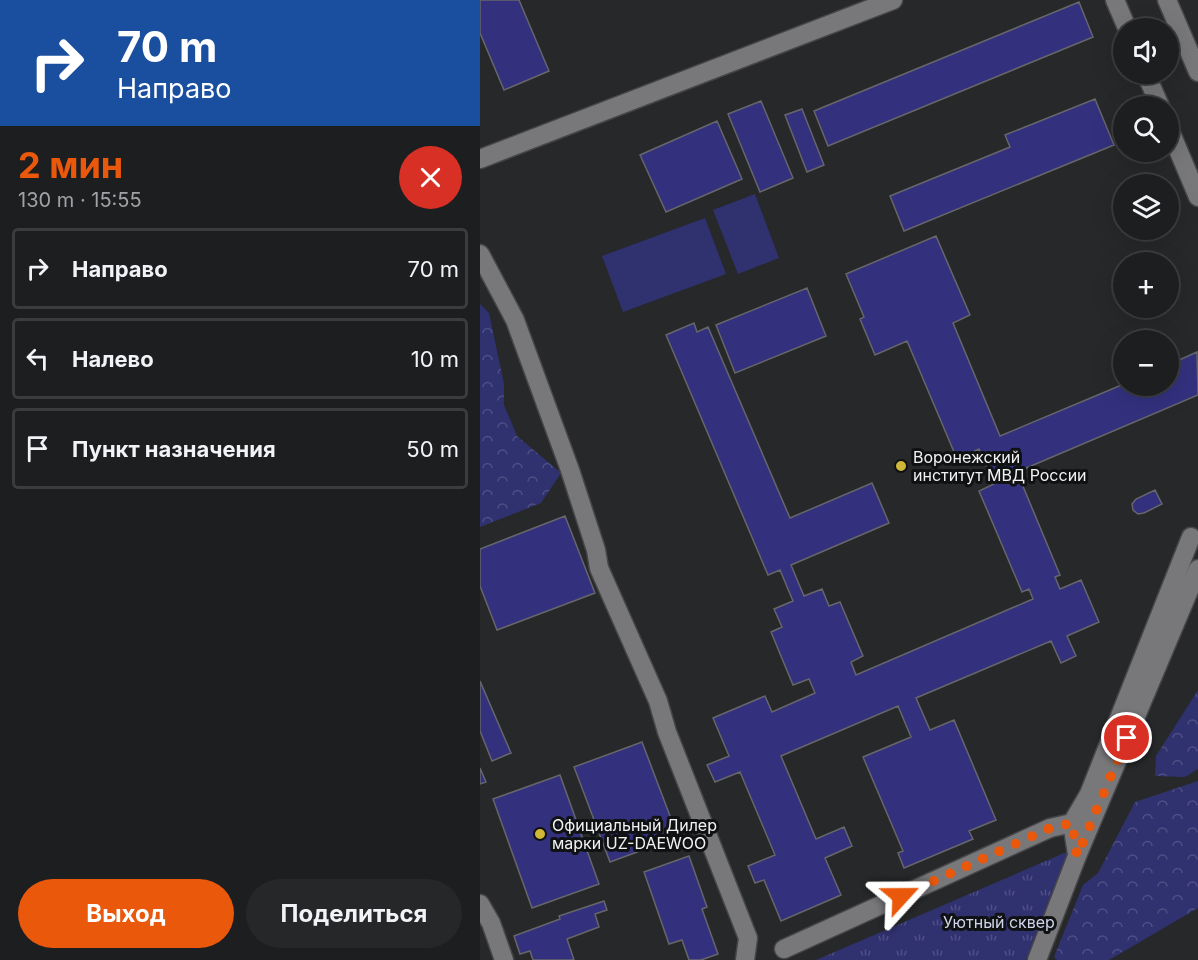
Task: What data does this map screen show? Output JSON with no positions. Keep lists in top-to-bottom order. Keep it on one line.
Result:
{"parks":["Уютный сквер"],"places":["Воронежский институт МВД России","Официальный Дилер марки UZ-DAEWOO"],"page":{"turn":["70 m","Направо"],"map_buttons":["+","−"],"heading":["2 мин","130 m · 15:55"],"list":[{"name":"Направо","value":"70 m"},{"name":"Налево","value":"10 m"},{"name":"Пункт назначения","value":"50 m"}],"buttons":["Выход","Поделиться"]}}
